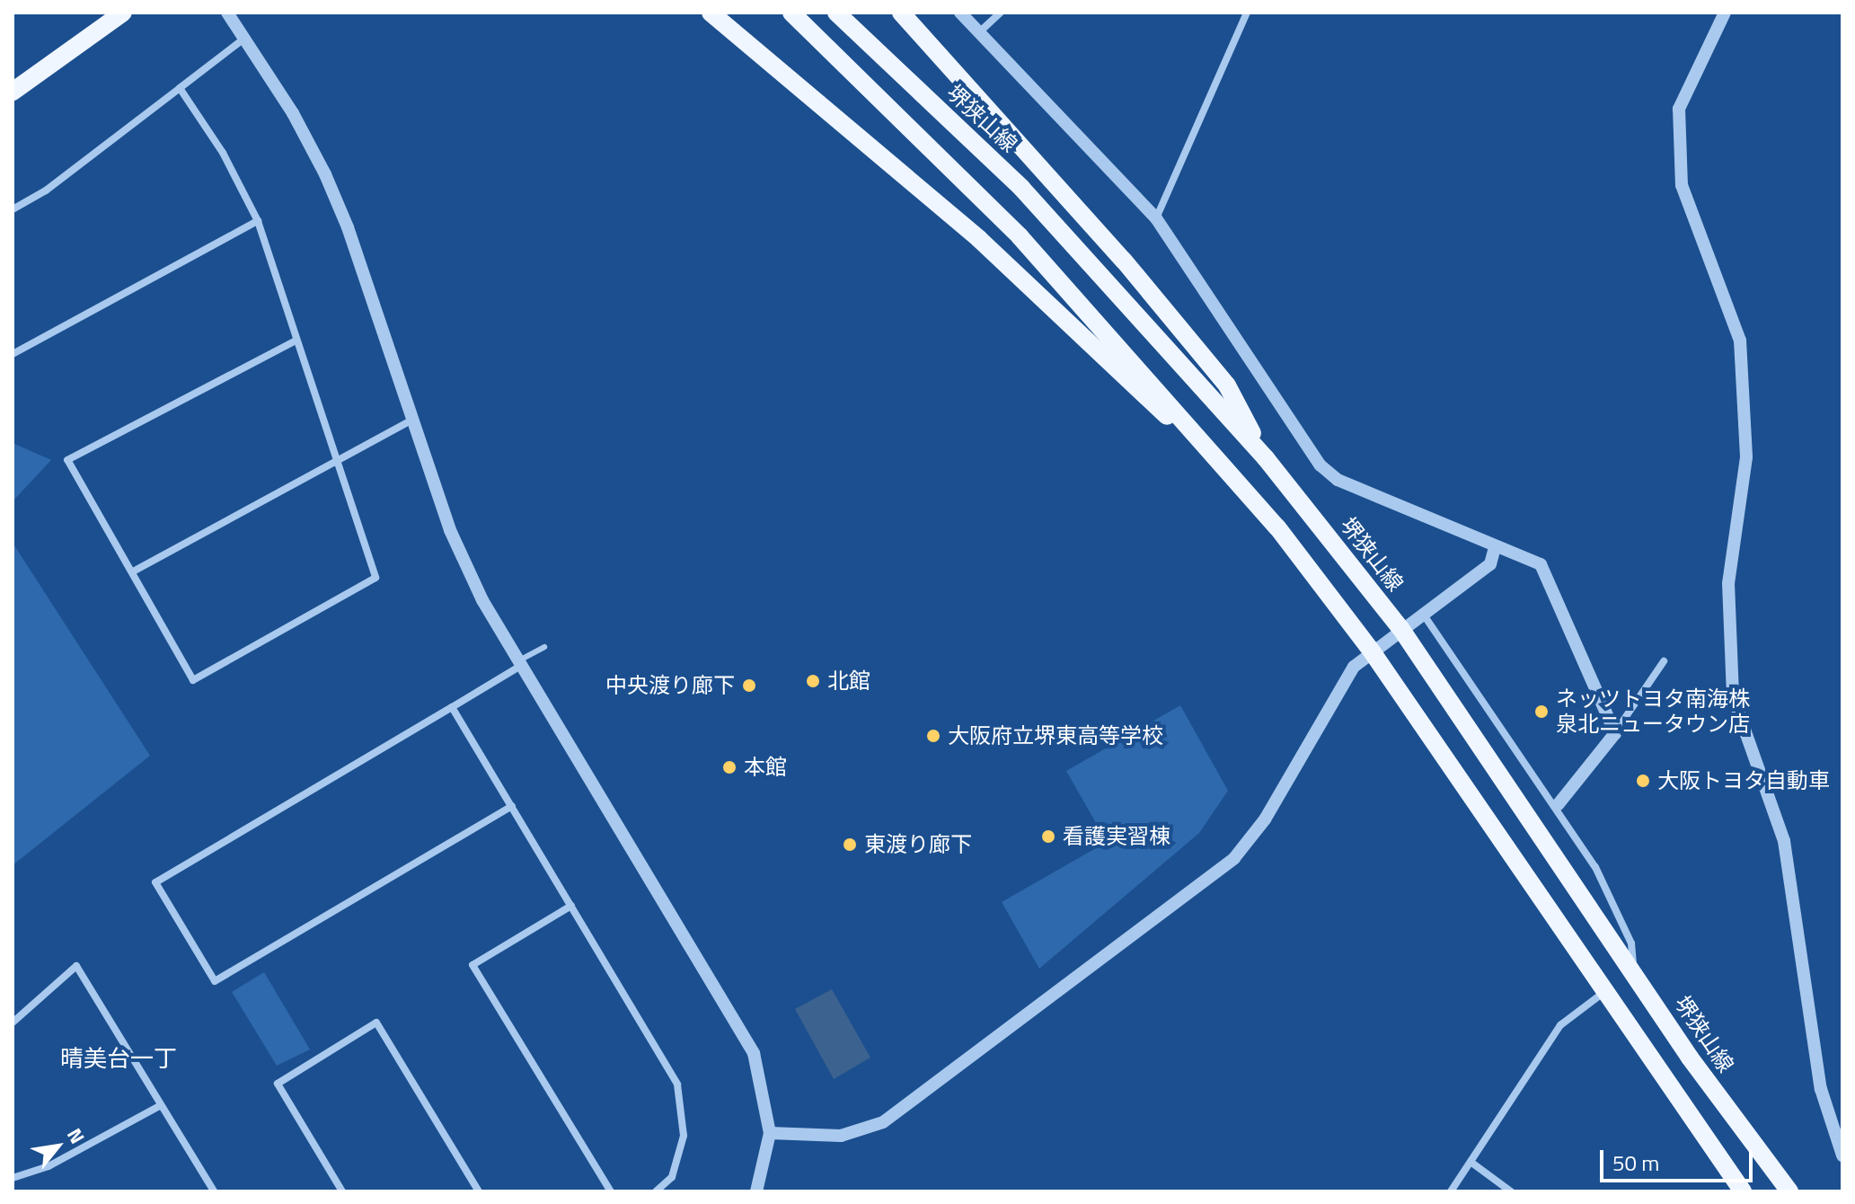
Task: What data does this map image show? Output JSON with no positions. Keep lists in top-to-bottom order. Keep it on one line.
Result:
{"streets":{"main road":["堺狭山線"]},"districts":["晴美台一丁"],"places":["北館","中央渡り廊下","ネッツトヨタ南海株 泉北ニュータウン店","大阪府立堺東高等学校","本館","大阪トヨタ自動車","看護実習棟","東渡り廊下"],"scale_bar":"50 m","north":"top right"}
